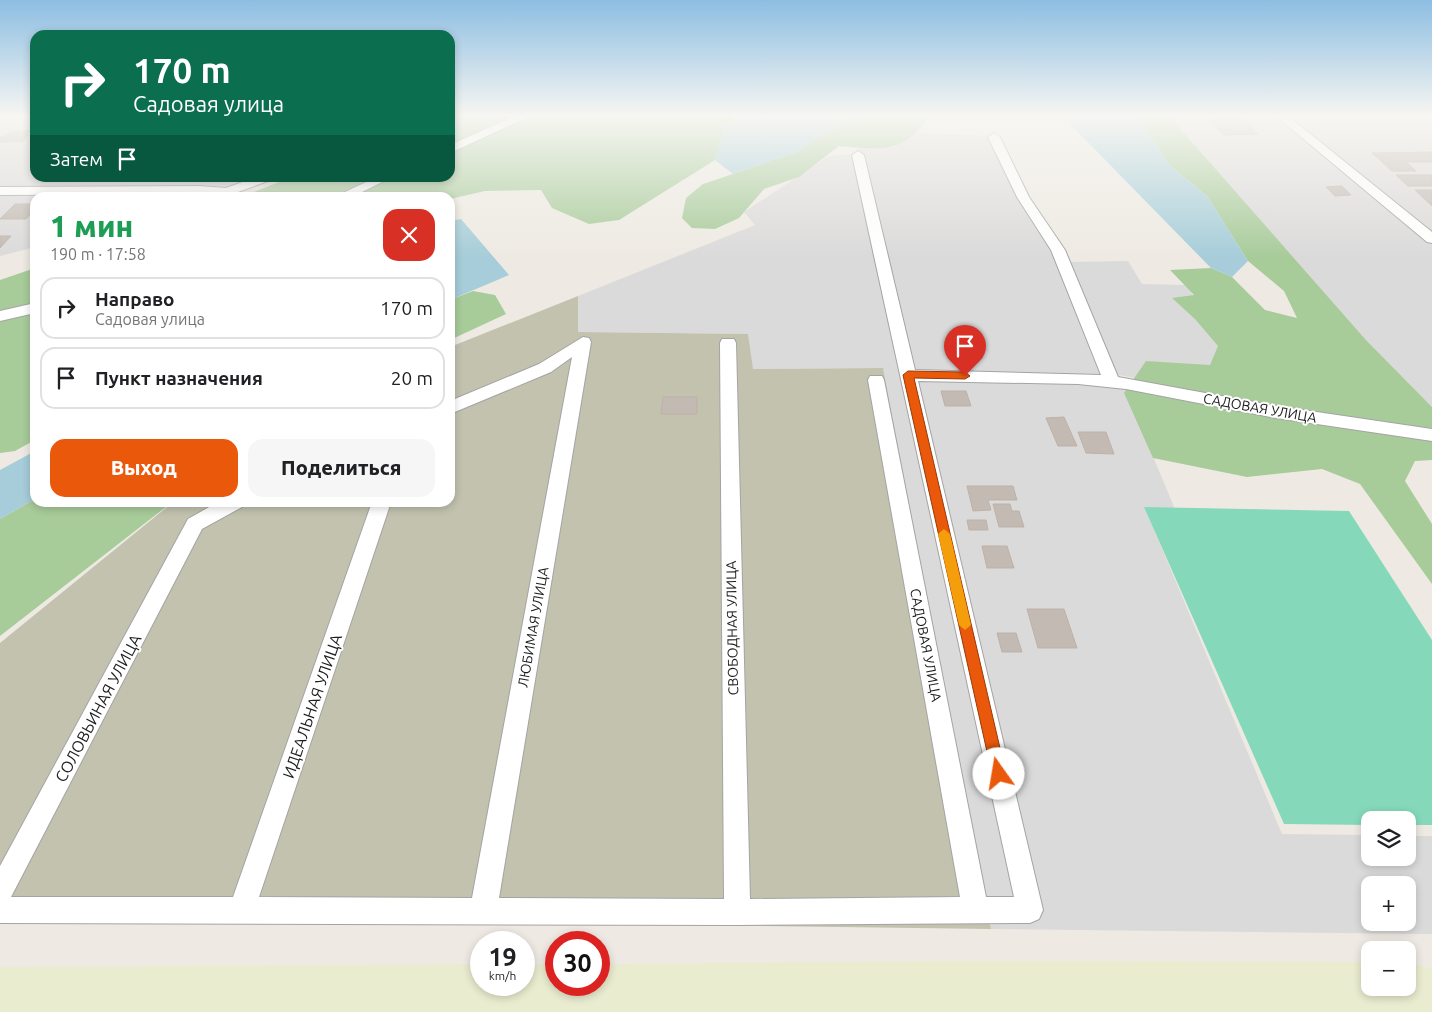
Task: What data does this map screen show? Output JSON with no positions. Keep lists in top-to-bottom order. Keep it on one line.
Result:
{"streets":{"street":["САДОВАЯ УЛИЦА","ЛЮБИМАЯ УЛИЦА","СВОБОДНАЯ УЛИЦА","ИДЕАЛЬНАЯ УЛИЦА","СОЛОВЬИНАЯ УЛИЦА"]},"page":{"turn":["170 m","Садовая улица"],"then":"Затем","heading":["1 мин","190 m · 17:58"],"list":[{"name":"Направо","note":"Садовая улица","value":"170 m"},{"name":"Пункт назначения","value":"20 m"}],"buttons":["Выход","Поделиться"],"map_buttons":["+","−"],"speed":"19 km/h","limit":"30"}}
